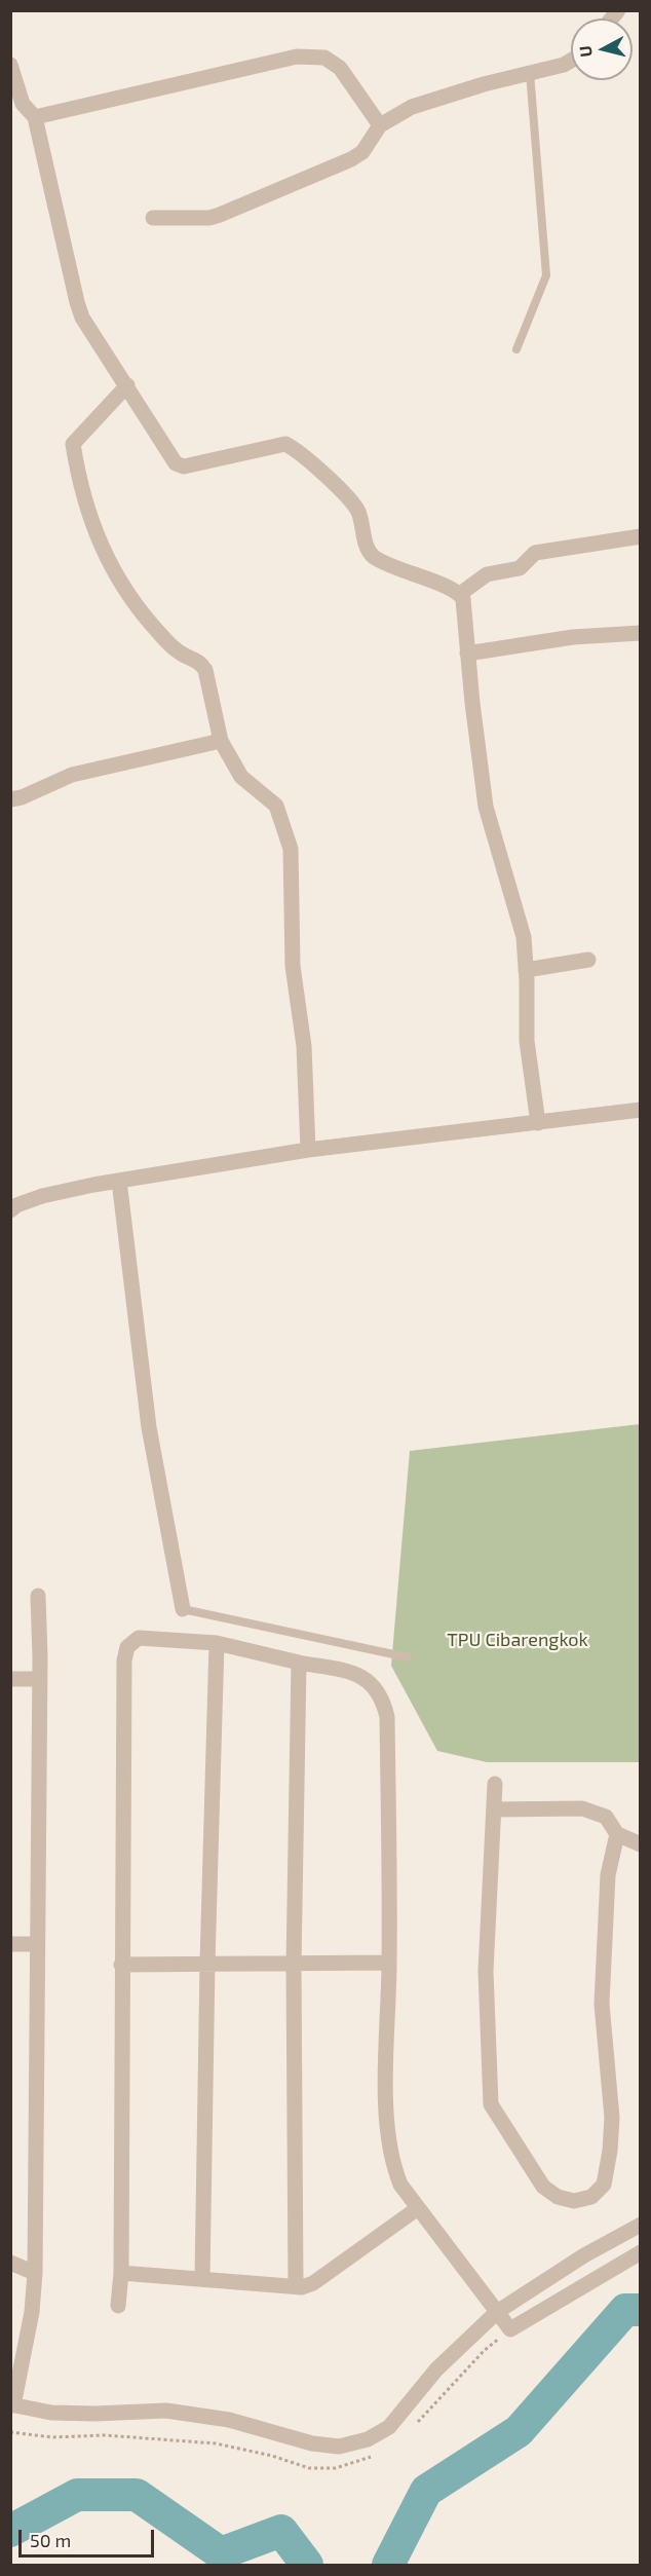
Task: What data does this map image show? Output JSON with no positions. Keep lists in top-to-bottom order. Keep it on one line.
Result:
{"parks":["TPU Cibarengkok"],"scale_bar":"50 m","north":"left"}
